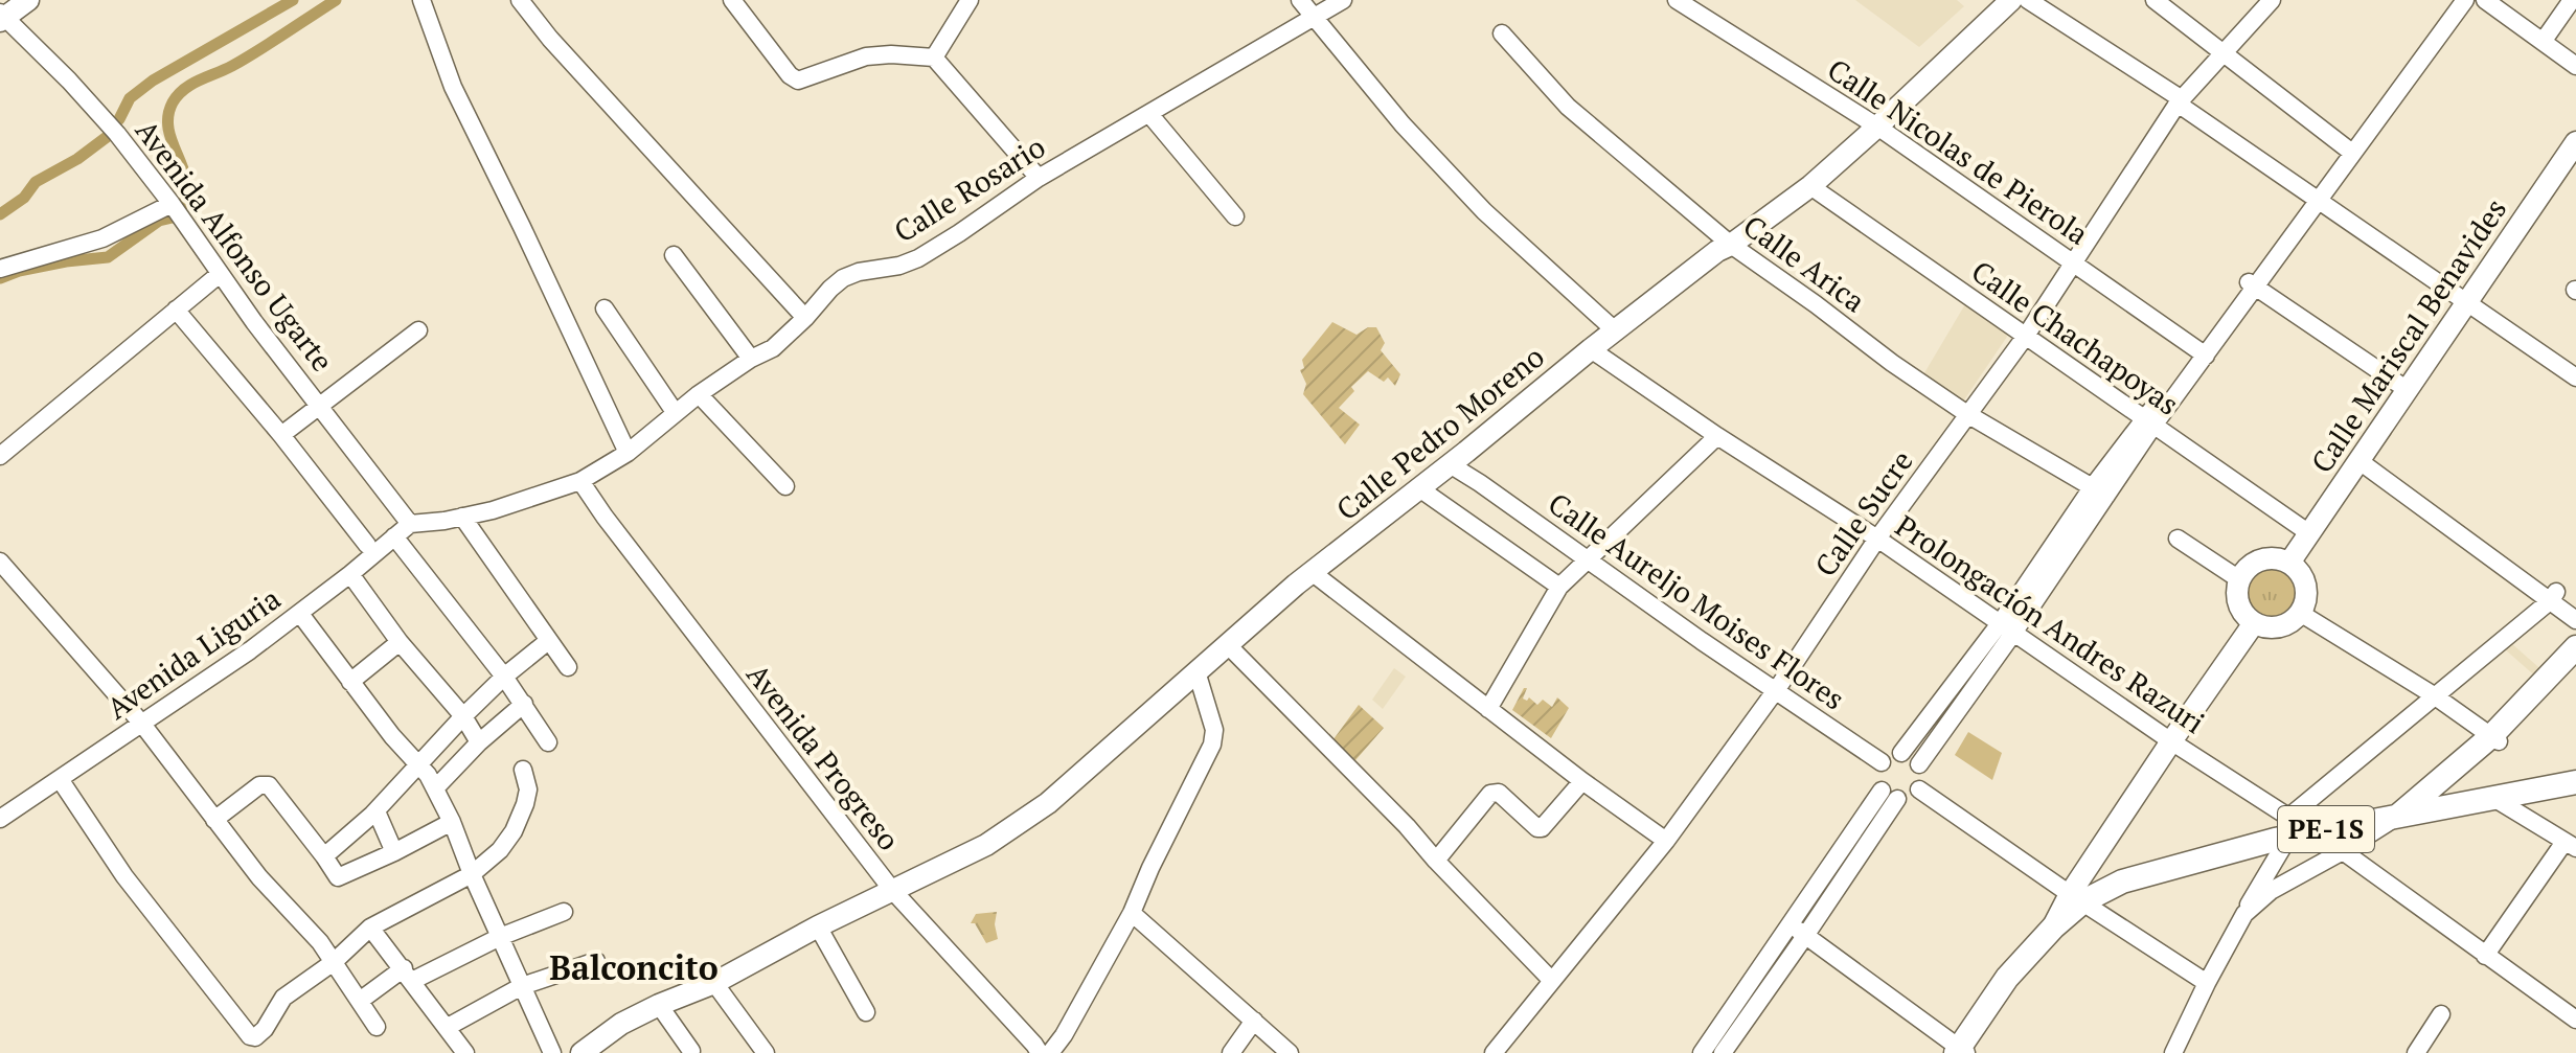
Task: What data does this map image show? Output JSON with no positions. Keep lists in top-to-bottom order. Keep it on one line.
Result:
{"streets":{"highway":["PE-1S"],"main road":["Calle Mariscal Benavides","Calle Pedro Moreno"],"street":["Calle Nicolas de Pierola","Calle Rosario","Avenida Alfonso Ugarte","Calle Arica","Calle Chachapoyas","Calle Sucre","Calle Aureljo Moises Flores","Prolongación Andres Razuri","Avenida Liguria","Avenida Progreso"]},"crossings":[["Calle Nicolas de Pierola","Calle Pedro Moreno"],["Calle Nicolas de Pierola","Calle Sucre"],["Calle Rosario","Avenida Alfonso Ugarte"],["Calle Rosario","Avenida Liguria"],["Calle Rosario","Avenida Progreso"],["Avenida Alfonso Ugarte","Avenida Liguria"],["Calle Arica","Calle Pedro Moreno"],["Calle Arica","Calle Sucre"],["Calle Mariscal Benavides","Calle Chachapoyas"],["Calle Chachapoyas","Calle Pedro Moreno"],["Calle Chachapoyas","Calle Sucre"],["Calle Pedro Moreno","Calle Aureljo Moises Flores"],["Calle Pedro Moreno","Prolongación Andres Razuri"],["Calle Pedro Moreno","Avenida Progreso"],["Calle Sucre","Calle Aureljo Moises Flores"],["Calle Sucre","Prolongación Andres Razuri"],["Prolongación Andres Razuri","PE-1S"]],"districts":["Balconcito"]}
